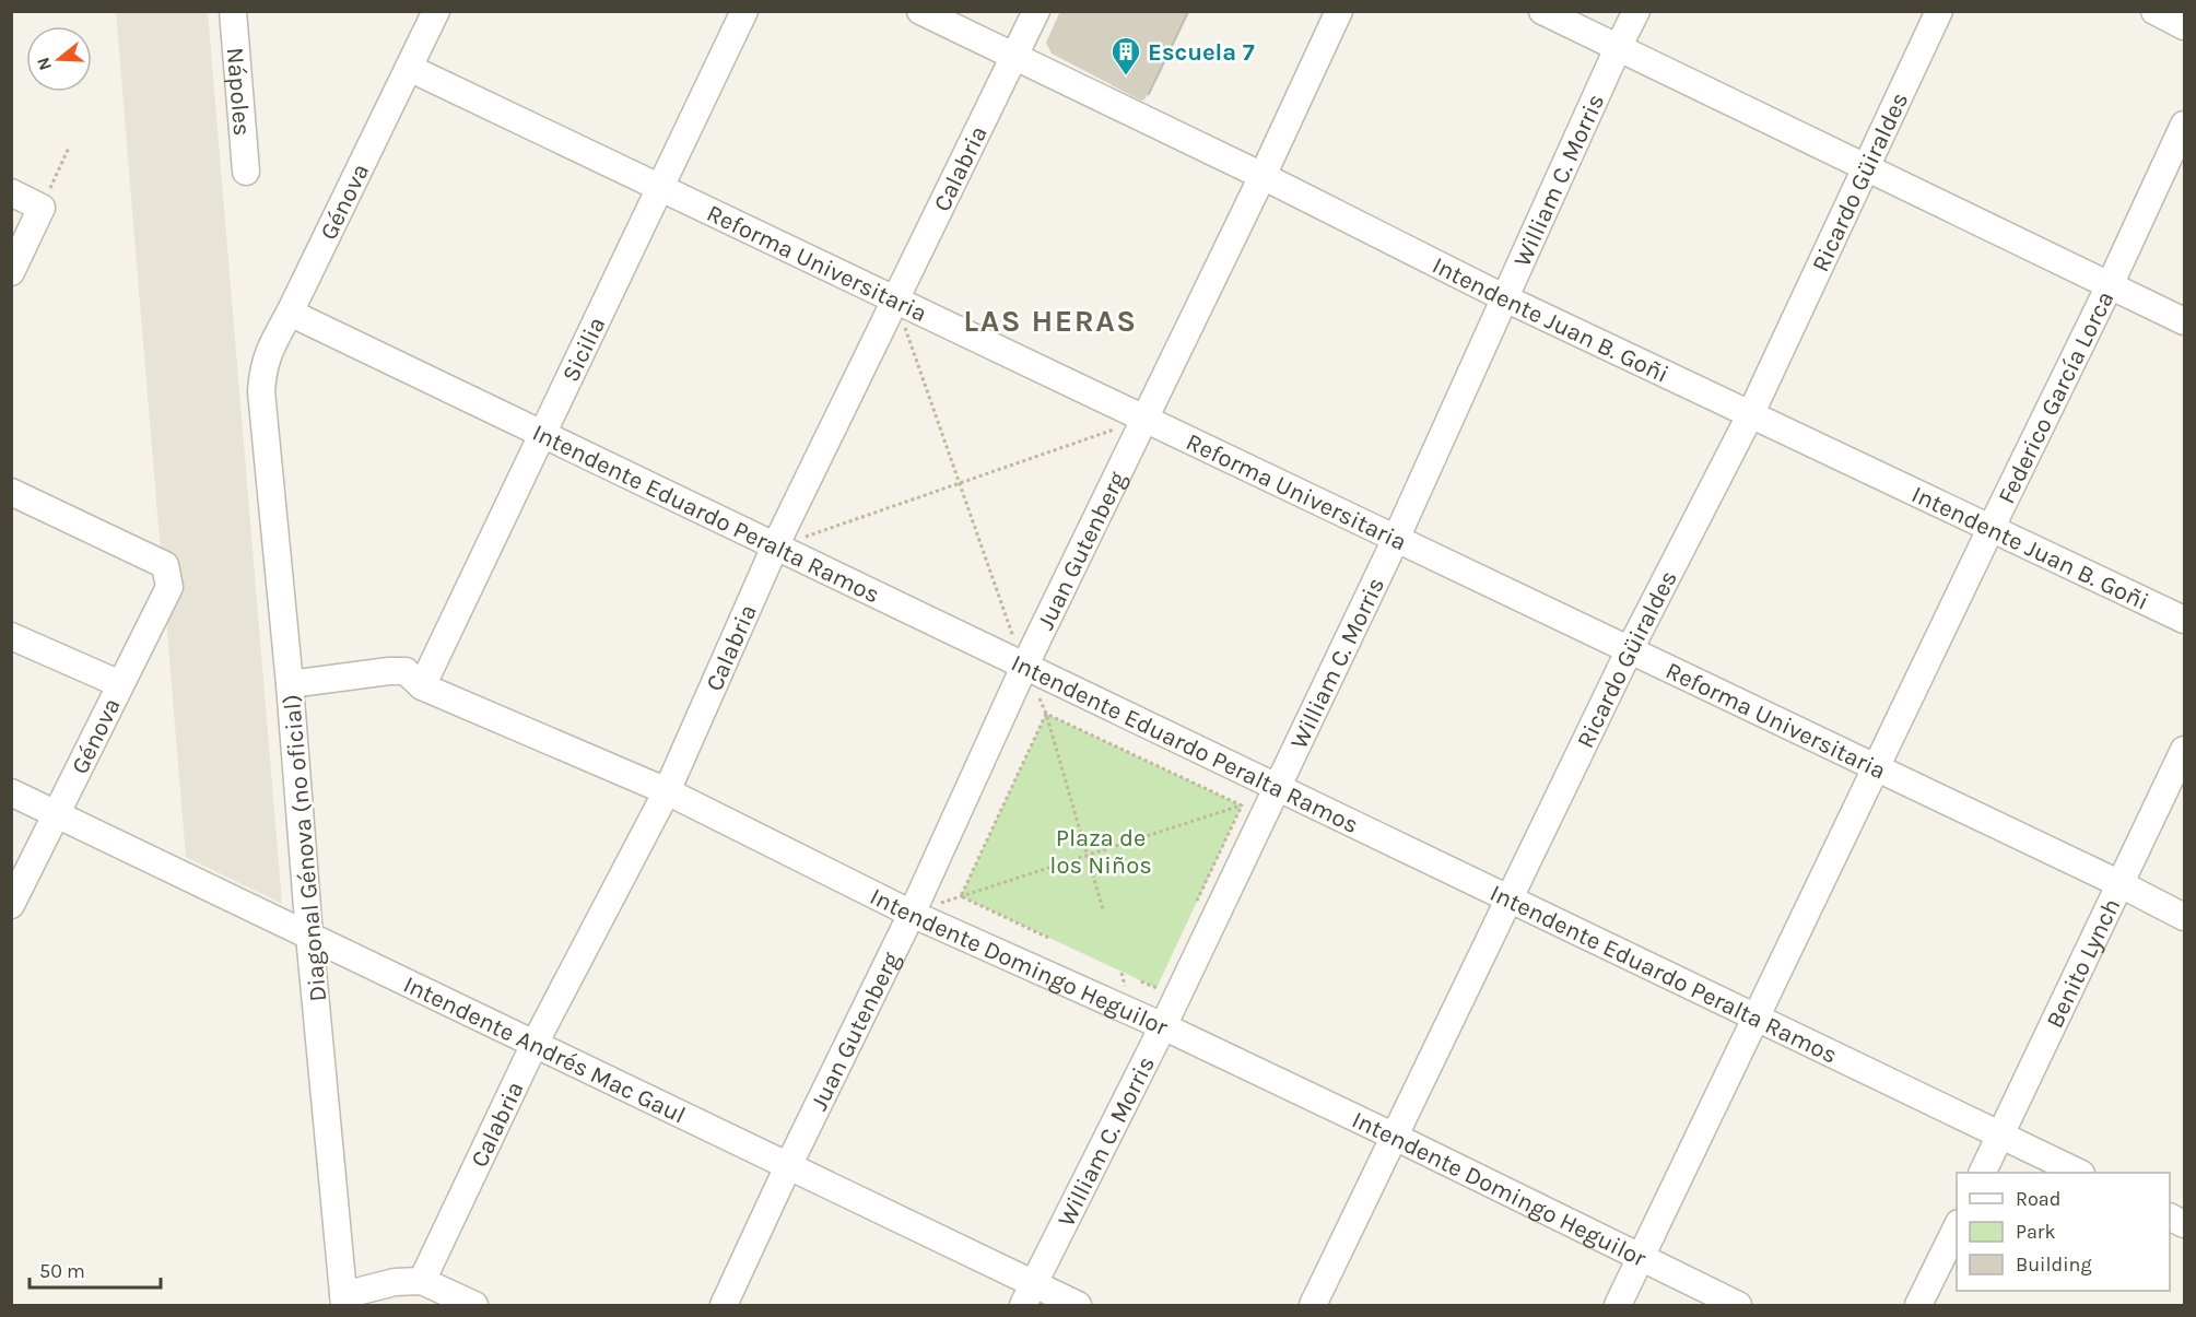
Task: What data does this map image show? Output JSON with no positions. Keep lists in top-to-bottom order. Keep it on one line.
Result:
{"streets":{"street":["Nápoles","Calabria","William C. Morris","Ricardo Güiraldes","Génova","Reforma Universitaria","Intendente Juan B. Goñi","Sicilia","Federico García Lorca","Intendente Eduardo Peralta Ramos","Juan Gutenberg","Diagonal Génova (no oficial)","Intendente Domingo Heguilor","Benito Lynch","Intendente Andrés Mac Gaul"]},"crossings":[["Calabria","Reforma Universitaria"],["Calabria","Intendente Juan B. Goñi"],["Calabria","Intendente Eduardo Peralta Ramos"],["Calabria","Intendente Domingo Heguilor"],["Calabria","Intendente Andrés Mac Gaul"],["William C. Morris","Reforma Universitaria"],["William C. Morris","Intendente Juan B. Goñi"],["William C. Morris","Intendente Eduardo Peralta Ramos"],["William C. Morris","Intendente Domingo Heguilor"],["William C. Morris","Intendente Andrés Mac Gaul"],["Ricardo Güiraldes","Reforma Universitaria"],["Ricardo Güiraldes","Intendente Juan B. Goñi"],["Ricardo Güiraldes","Intendente Eduardo Peralta Ramos"],["Ricardo Güiraldes","Intendente Domingo Heguilor"],["Génova","Reforma Universitaria"],["Génova","Intendente Eduardo Peralta Ramos"],["Génova","Diagonal Génova (no oficial)"],["Génova","Intendente Andrés Mac Gaul"],["Reforma Universitaria","Sicilia"],["Reforma Universitaria","Federico García Lorca"],["Reforma Universitaria","Juan Gutenberg"],["Reforma Universitaria","Benito Lynch"],["Intendente Juan B. Goñi","Federico García Lorca"],["Intendente Juan B. Goñi","Juan Gutenberg"],["Sicilia","Intendente Eduardo Peralta Ramos"],["Sicilia","Intendente Domingo Heguilor"],["Federico García Lorca","Intendente Eduardo Peralta Ramos"],["Federico García Lorca","Intendente Domingo Heguilor"],["Intendente Eduardo Peralta Ramos","Juan Gutenberg"],["Intendente Eduardo Peralta Ramos","Benito Lynch"],["Juan Gutenberg","Intendente Domingo Heguilor"],["Juan Gutenberg","Intendente Andrés Mac Gaul"],["Diagonal Génova (no oficial)","Intendente Domingo Heguilor"],["Diagonal Génova (no oficial)","Intendente Andrés Mac Gaul"]],"districts":["LAS HERAS"],"parks":["Plaza de los Niños"],"places":{"building":["Escuela 7"]},"legend":["Road","Park","Building"],"scale_bar":"50 m","north":"left"}
